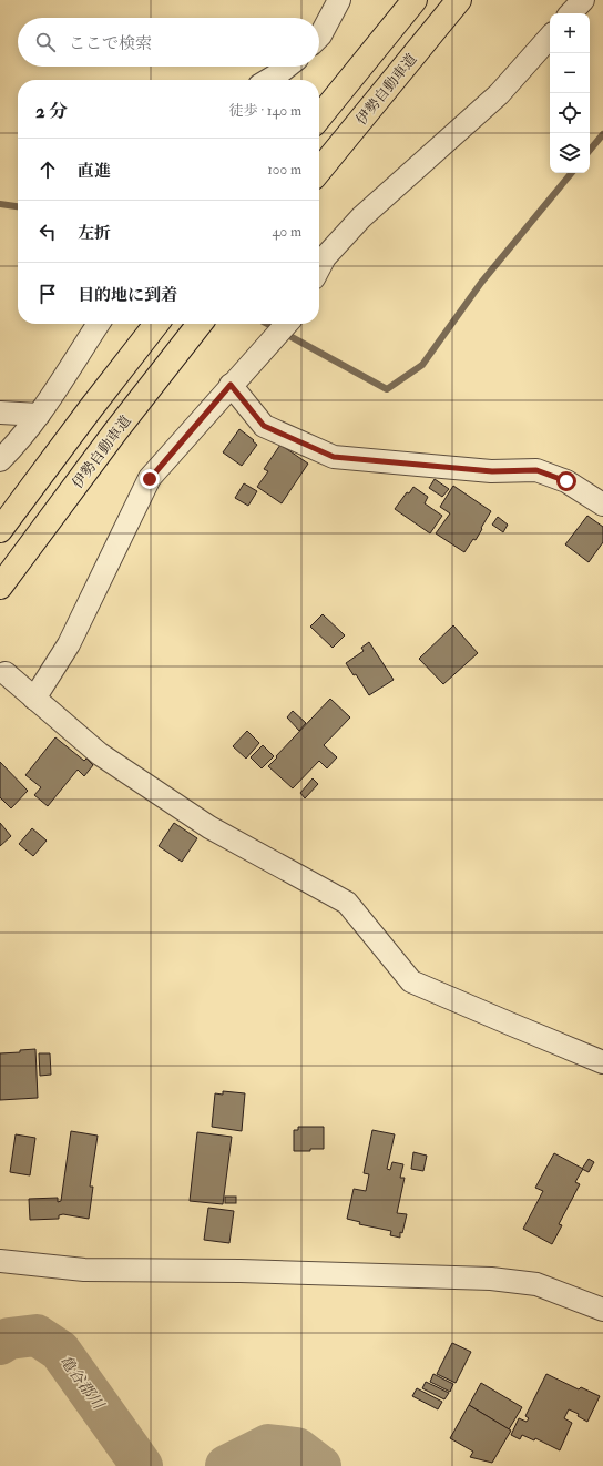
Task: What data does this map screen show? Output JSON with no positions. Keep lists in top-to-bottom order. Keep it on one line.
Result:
{"streets":{"highway":["伊勢自動車道"]},"water":["亀谷郡川"],"page":{"map_buttons":["+","−"],"search":"ここで検索","heading":["2 分","徒歩 · 140 m"],"list":[["直進","100 m"],["左折","40 m"],"目的地に到着"]}}
